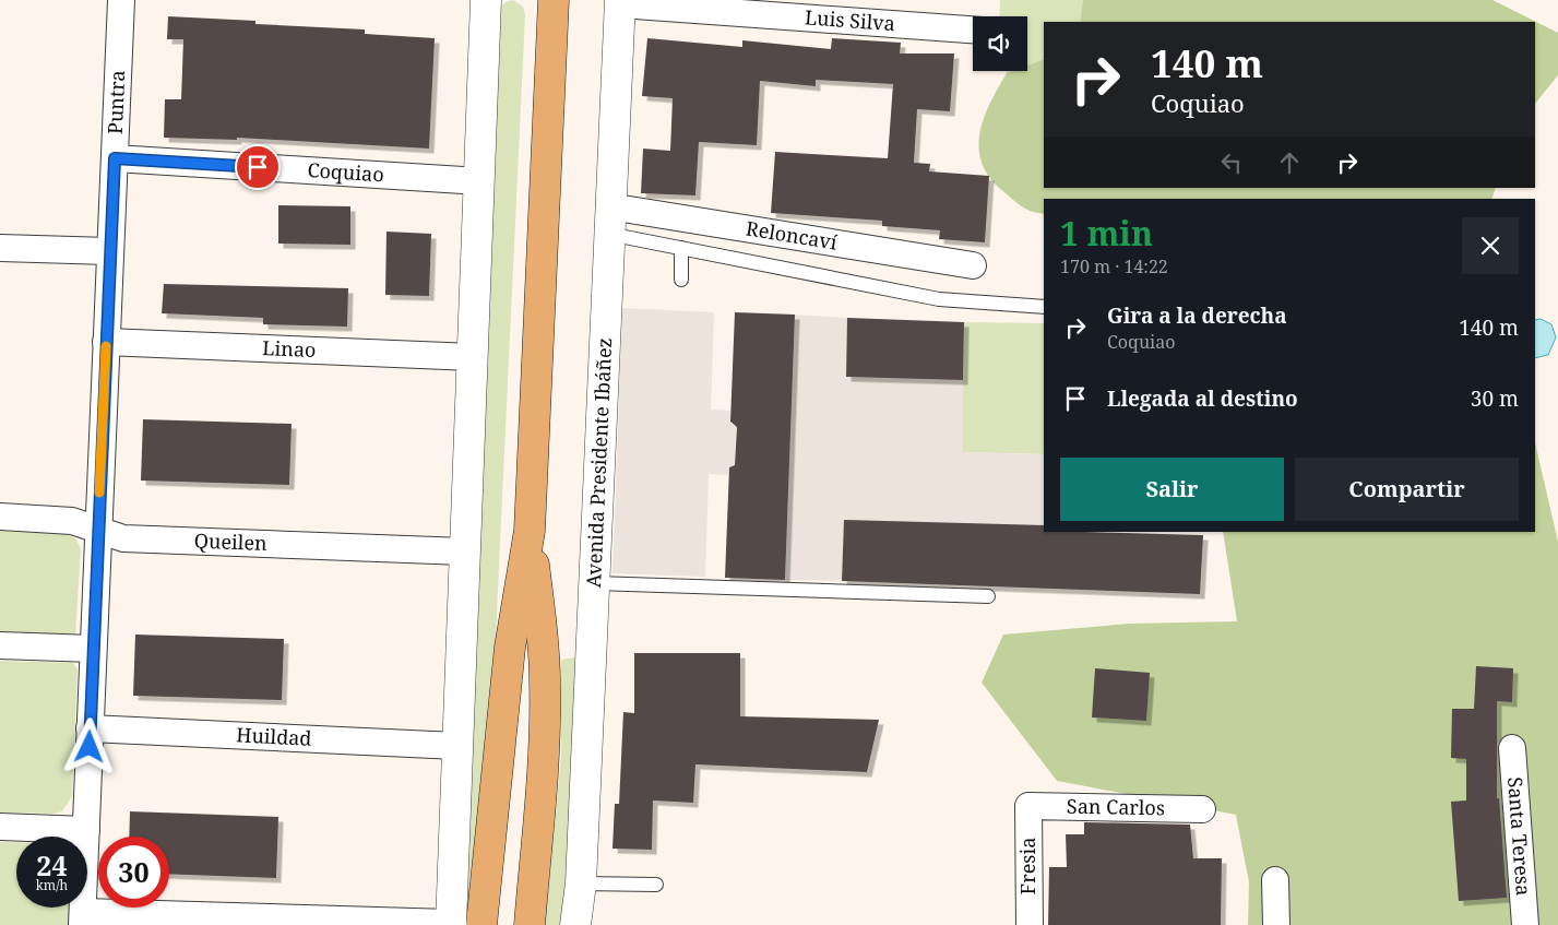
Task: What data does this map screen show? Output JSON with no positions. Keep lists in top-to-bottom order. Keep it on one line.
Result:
{"streets":{"street":["Luis Silva","Puntra","Coquiao","Reloncaví","Linao","Avenida Presidente Ibáñez","Queilen","Huildad","San Carlos","Santa Teresa","Fresia"]},"crossings":[["Luis Silva","Avenida Presidente Ibáñez"],["Puntra","Coquiao"],["Puntra","Linao"],["Puntra","Queilen"],["Puntra","Huildad"],["Reloncaví","Avenida Presidente Ibáñez"],["San Carlos","Fresia"]],"page":{"turn":["140 m","Coquiao"],"heading":["1 min","170 m · 14:22"],"list":[{"name":"Gira a la derecha","note":"Coquiao","value":"140 m"},{"name":"Llegada al destino","value":"30 m"}],"buttons":["Salir","Compartir"],"speed":"24 km/h","limit":"30"}}
